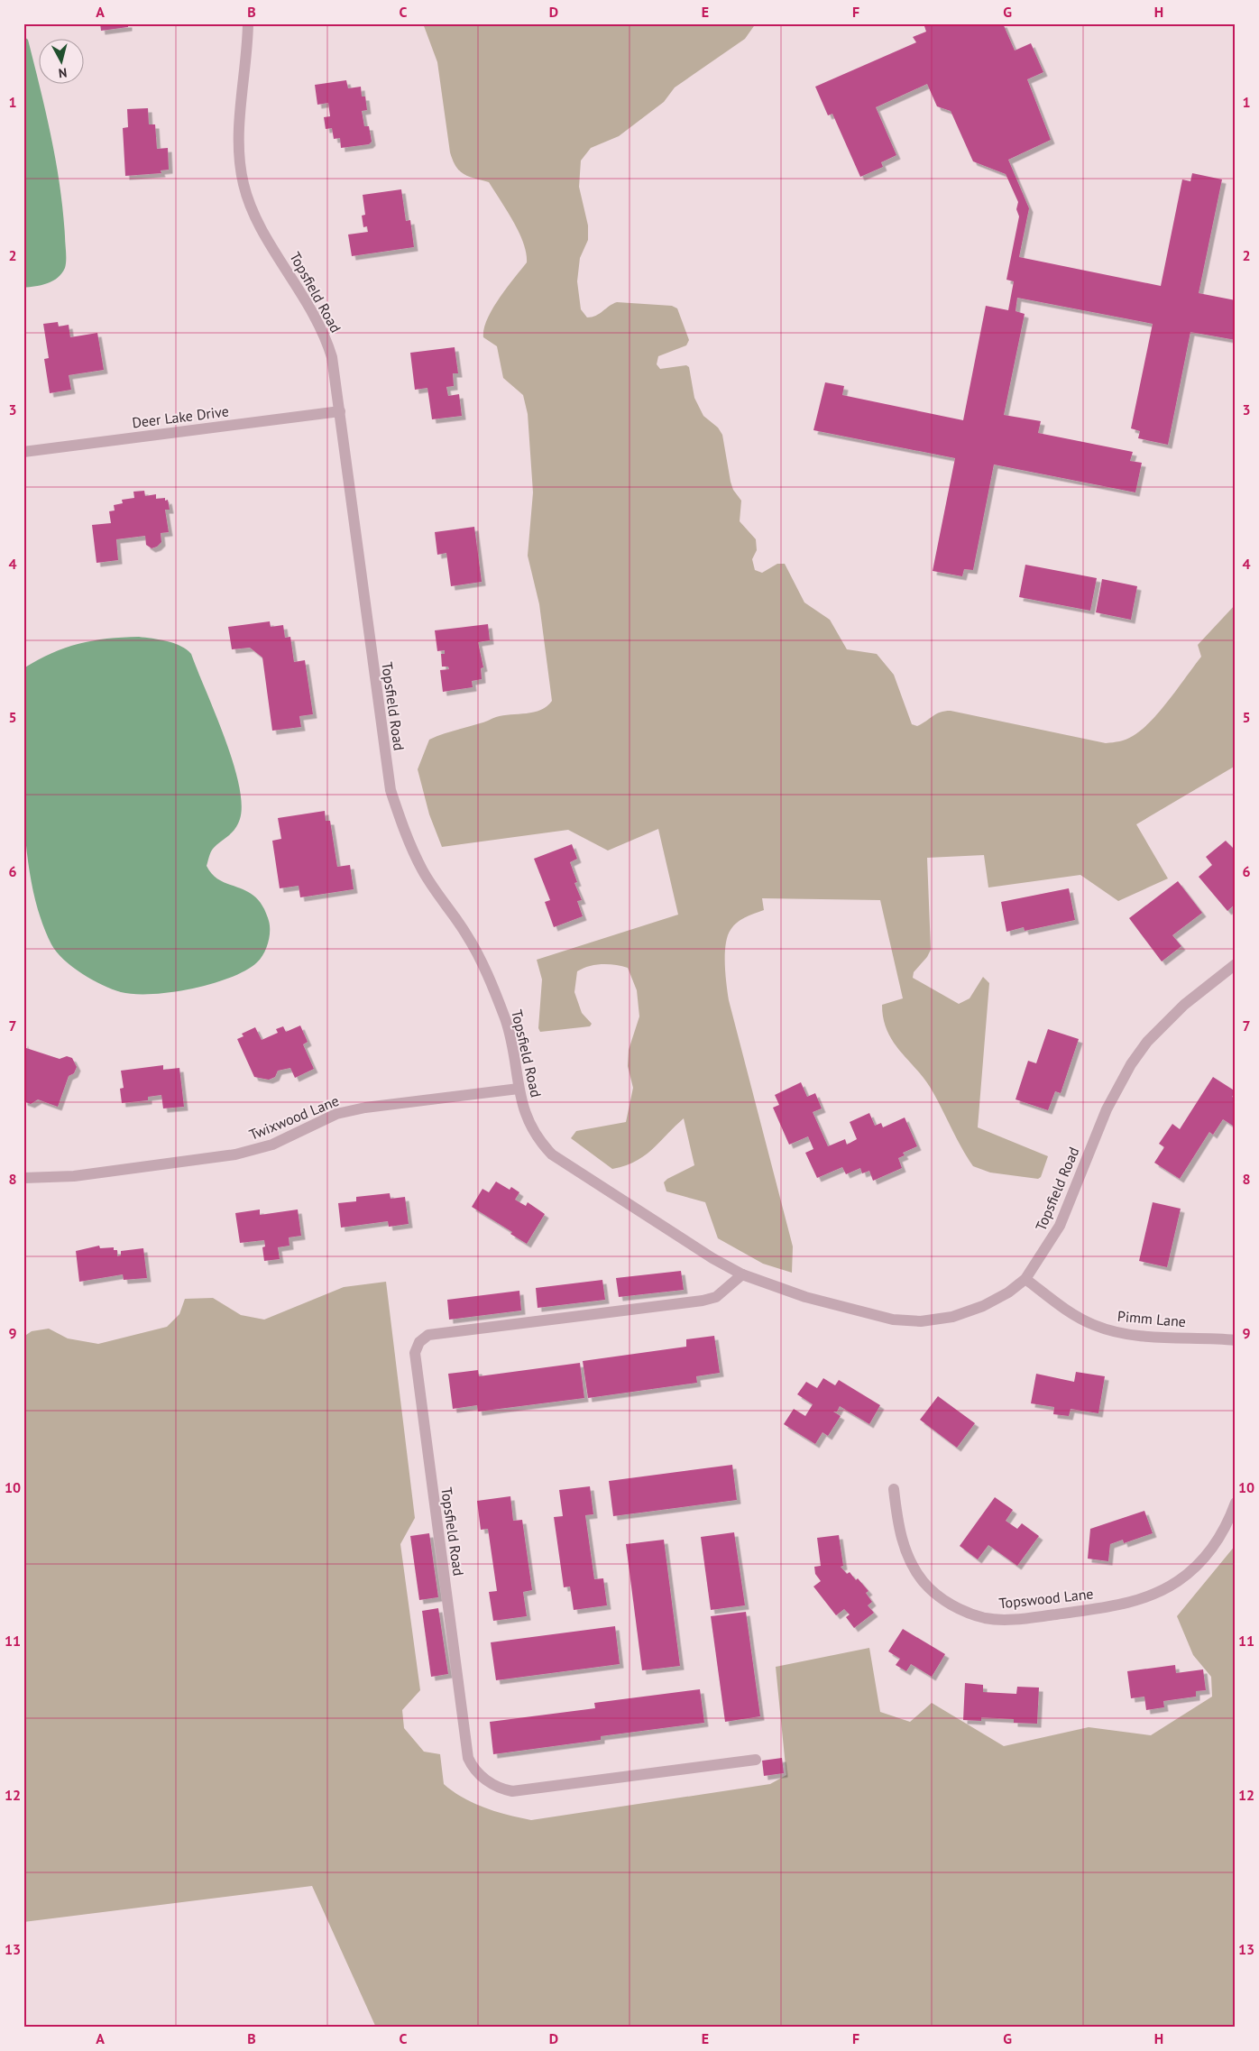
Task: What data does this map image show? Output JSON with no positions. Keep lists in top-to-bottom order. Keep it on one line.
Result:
{"streets":{"street":["Topsfield Road","Deer Lake Drive","Twixwood Lane","Pimm Lane","Topswood Lane"]},"crossings":[["Topsfield Road","Deer Lake Drive"],["Topsfield Road","Twixwood Lane"],["Topsfield Road","Pimm Lane"]],"north":"bottom","grid":{"columns":["A","B","C","D","E","F","G","H"],"rows":["1","2","3","4","5","6","7","8","9","10","11","12","13"]}}
